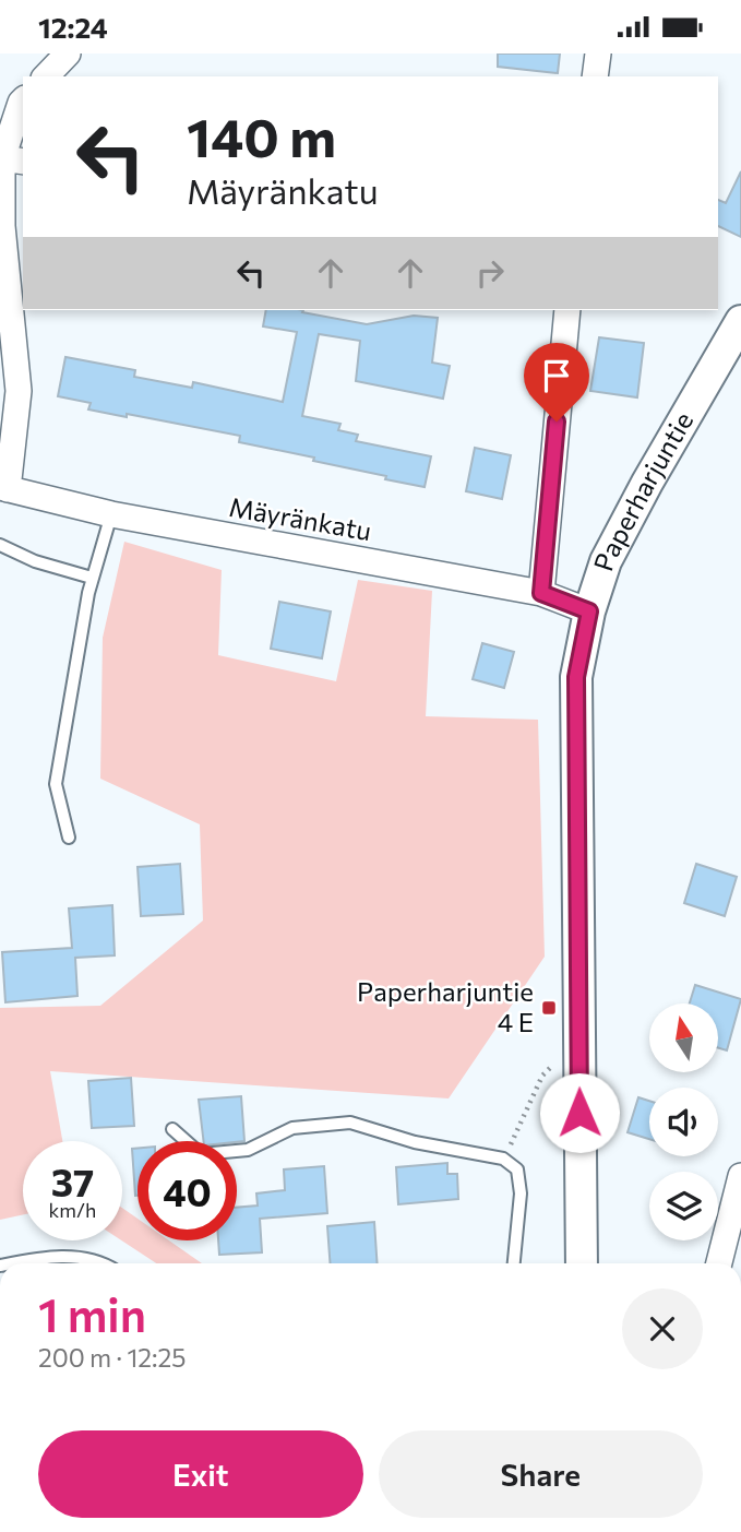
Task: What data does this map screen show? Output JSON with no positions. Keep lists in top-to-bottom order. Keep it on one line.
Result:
{"streets":{"street":["Paperharjuntie","Mäyränkatu"]},"crossings":[["Paperharjuntie","Mäyränkatu"]],"places":{"transit":["Paperharjuntie 4 E"]},"north":"top","page":{"status":"12:24","turn":["140 m","Mäyränkatu"],"speed":"37 km/h","limit":"40","heading":["1 min","200 m · 12:25"],"buttons":["Exit","Share"]}}
